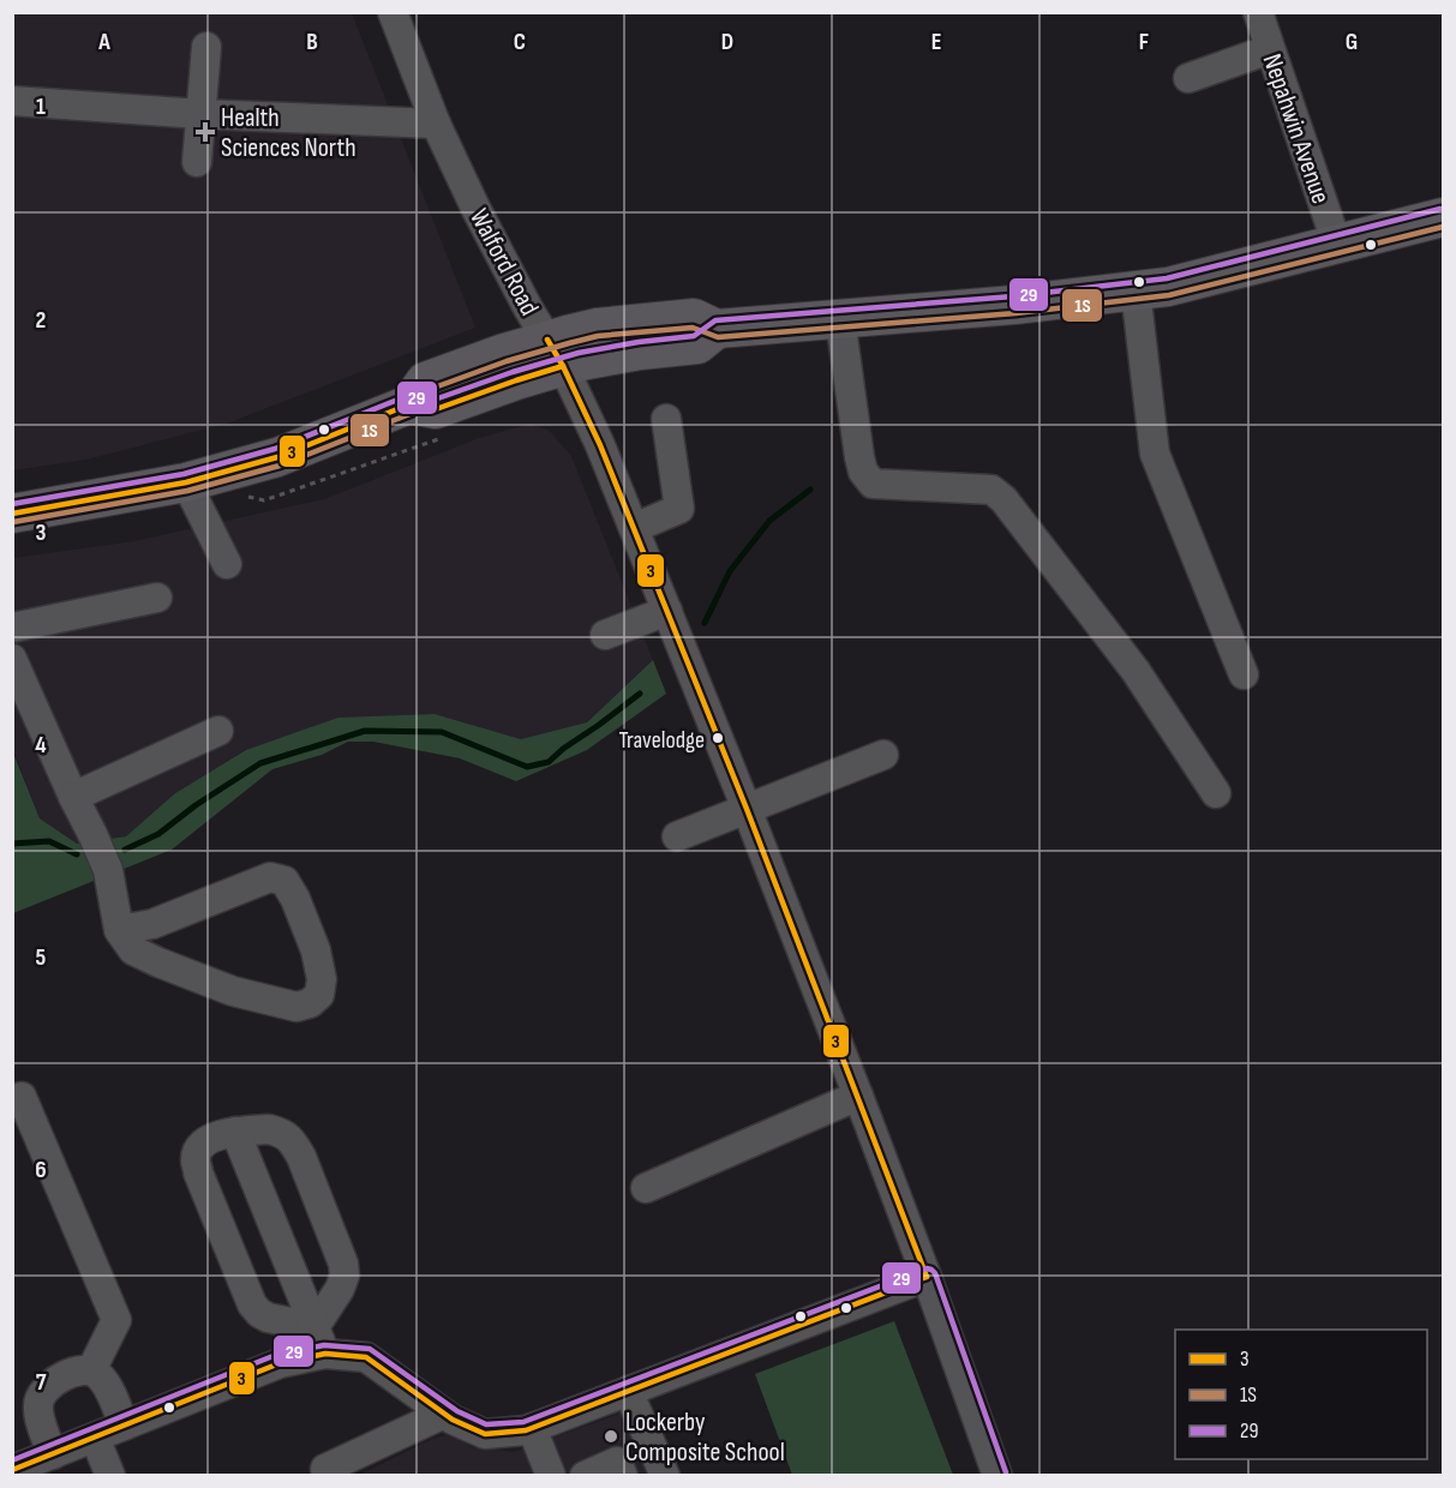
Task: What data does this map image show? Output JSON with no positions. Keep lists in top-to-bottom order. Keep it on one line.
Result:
{"streets":{"street":["Nepahwin Avenue","Walford Road"]},"places":{"health":["Health Sciences North"],"other":["Travelodge","Lockerby Composite School"]},"lines":["transit line 29","transit line 1S","transit line 3"],"legend":["3","1S","29"],"grid":{"columns":["A","B","C","D","E","F","G"],"rows":["1","2","3","4","5","6","7"]}}
